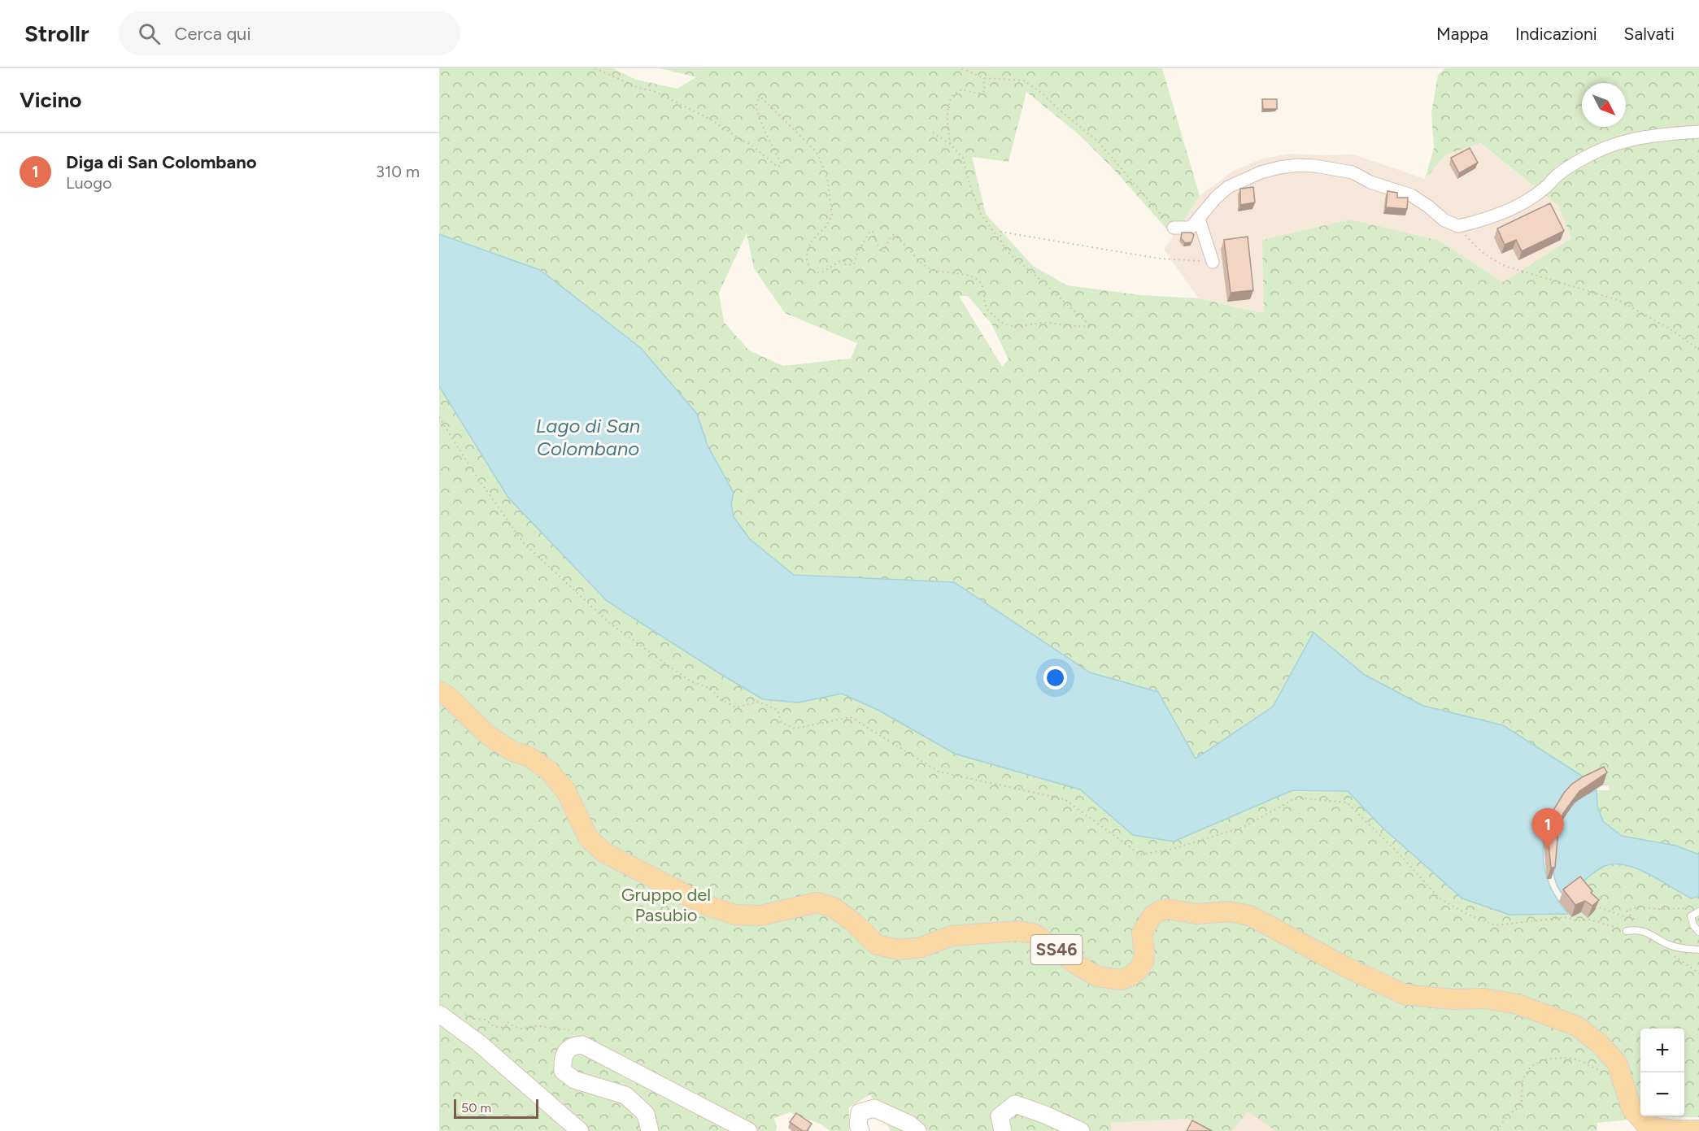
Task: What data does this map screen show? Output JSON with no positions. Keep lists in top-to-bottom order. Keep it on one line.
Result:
{"streets":{"main road":["SS46"]},"water":["Lago di San Colombano"],"parks":["Gruppo del Pasubio"],"scale_bar":"50 m","north":"bottom right","page":{"header":"Strollr","search":"Cerca qui","nav":["Mappa","Indicazioni","Salvati"],"heading":"Vicino","list":[{"mark":"1","name":"Diga di San Colombano","note":"Luogo","value":"310 m"}],"pins":"1","map_buttons":["+","−"],"scale":"50 m"}}
